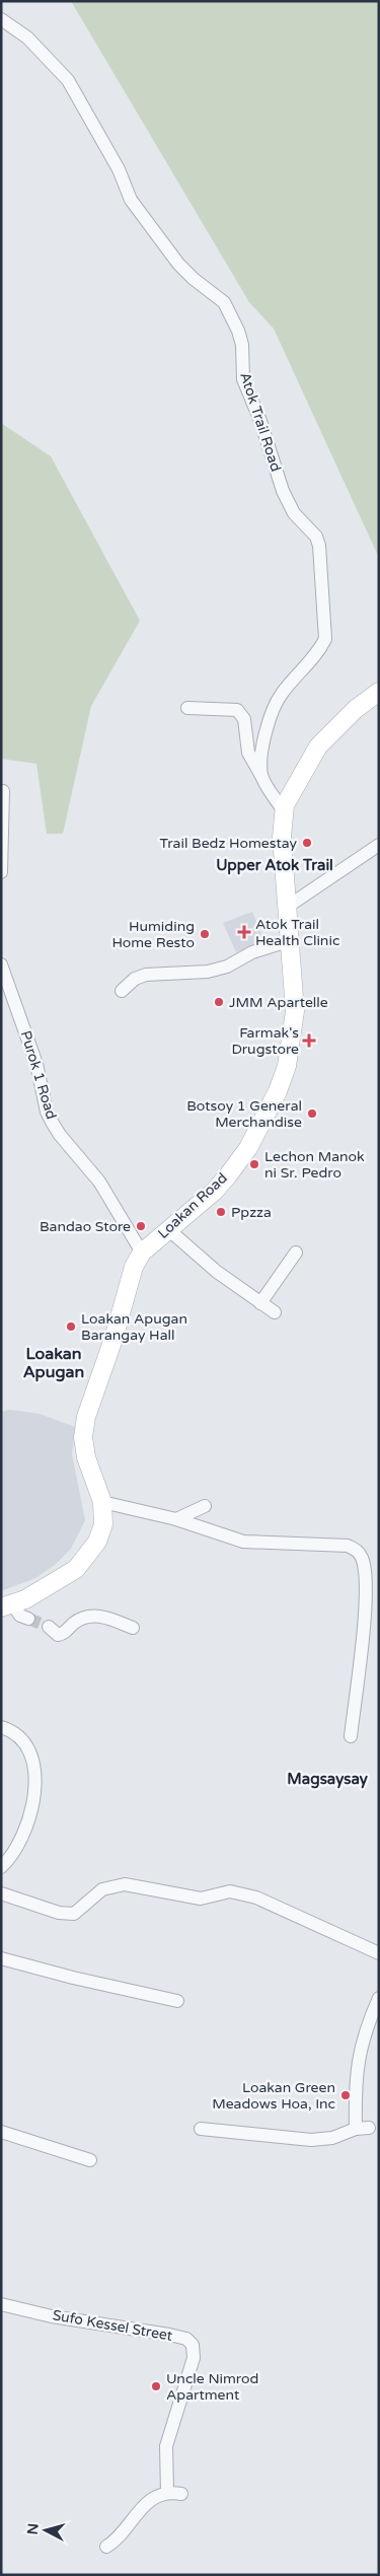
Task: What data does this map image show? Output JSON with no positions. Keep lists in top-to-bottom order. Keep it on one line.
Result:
{"streets":{"main road":["Loakan Road"],"street":["Atok Trail Road","Purok 1 Road","Sufo Kessel Street"]},"crossings":[["Purok 1 Road","Loakan Road"]],"districts":["Upper Atok Trail","Loakan Apugan","Magsaysay"],"places":{"other":["Trail Bedz Homestay","Humiding Home Resto","JMM Apartelle","Botsoy 1 General Merchandise","Lechon Manok ni Sr. Pedro","Ppzza","Bandao Store","Loakan Apugan Barangay Hall","Loakan Green Meadows Hoa, Inc","Uncle Nimrod Apartment"],"health":["Atok Trail Health Clinic","Farmak's Drugstore"]},"north":"left"}
